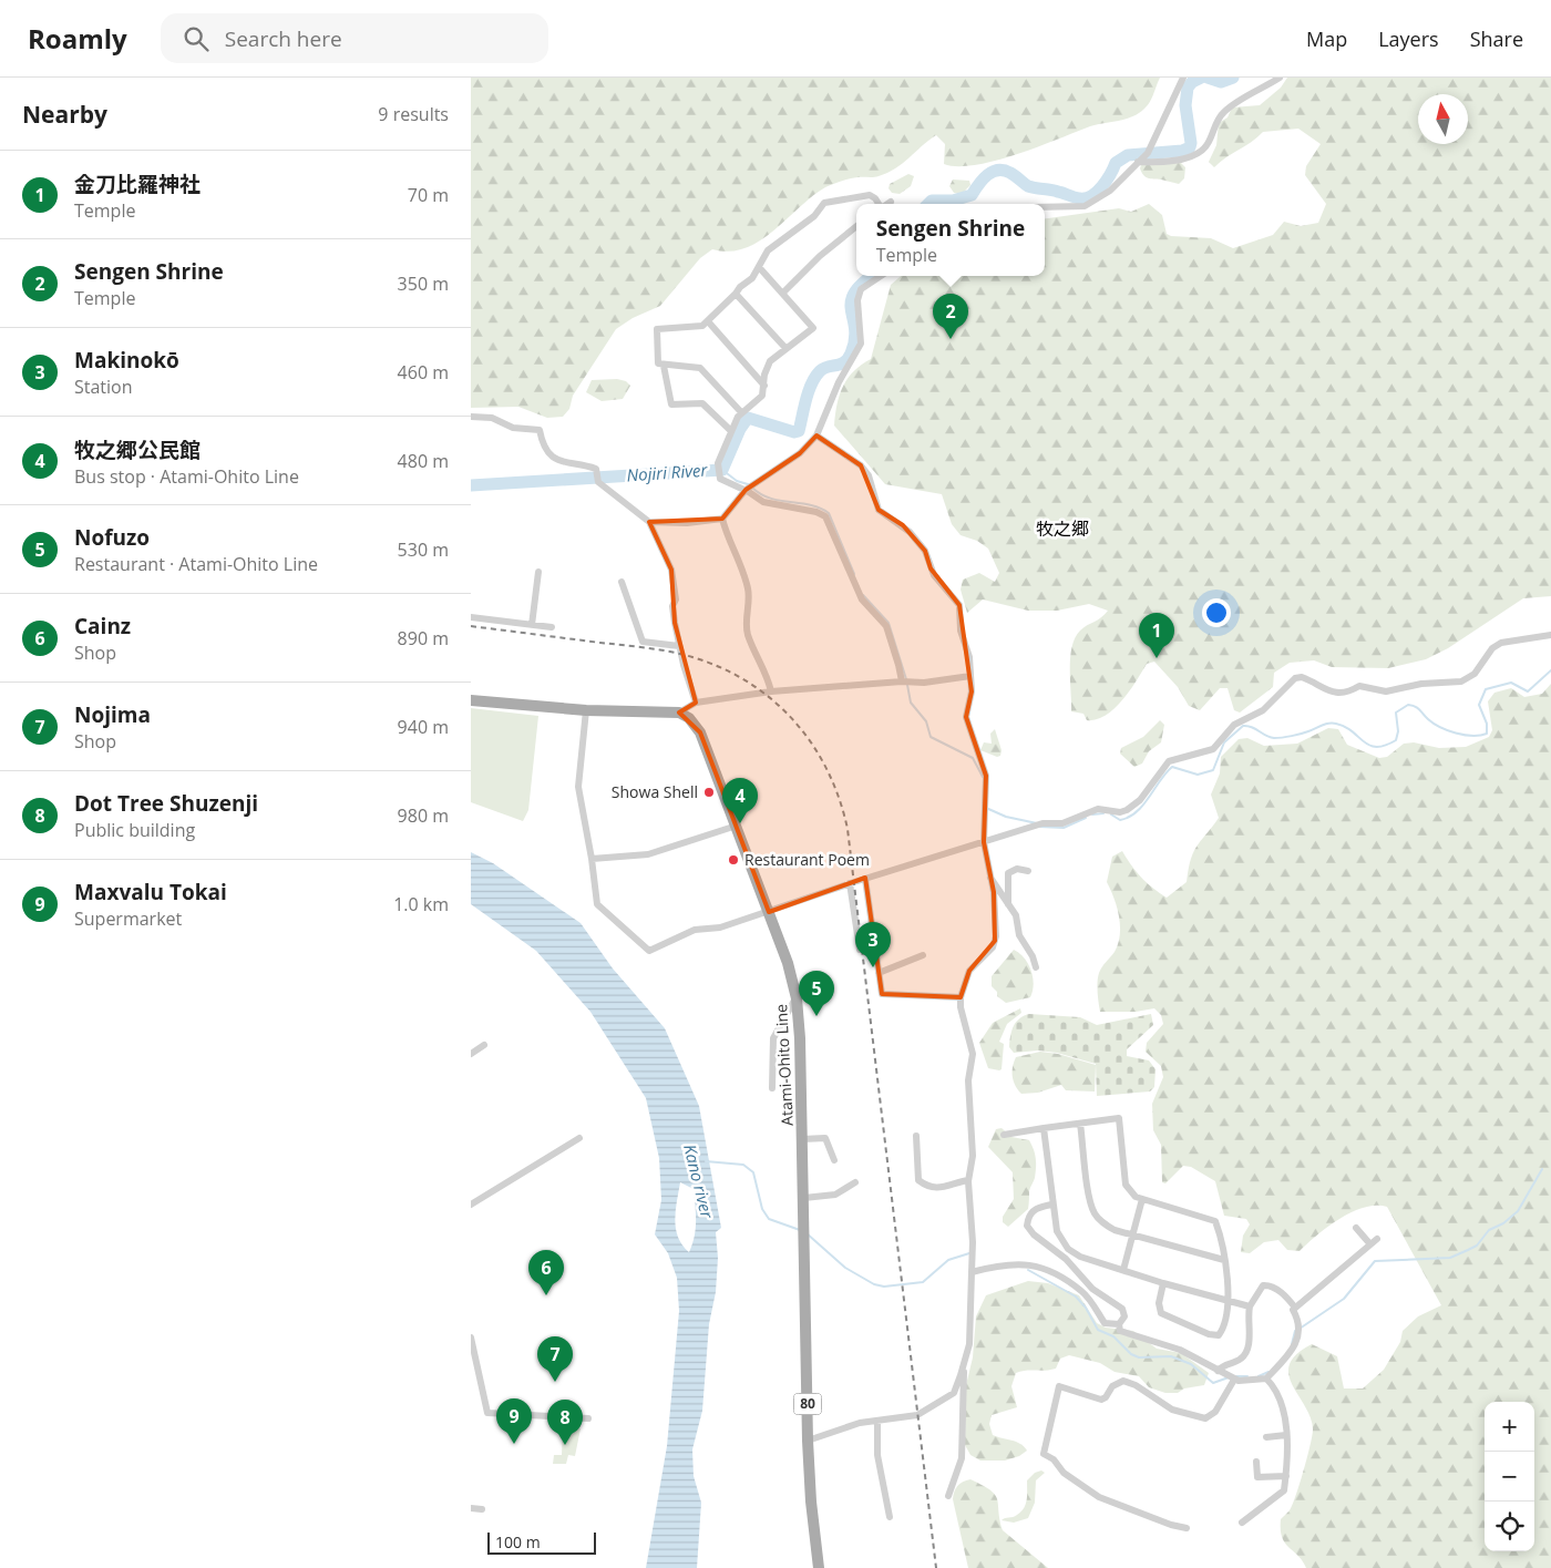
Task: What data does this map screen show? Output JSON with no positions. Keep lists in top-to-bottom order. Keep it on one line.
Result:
{"streets":{"main road":["Atami-Ohito Line","80"]},"crossings":[["Atami-Ohito Line","80"]],"districts":["牧之郷"],"water":["Nojiri River","Kano river"],"places":["Showa Shell","Restaurant Poem"],"scale_bar":"100 m","north":"top","page":{"header":"Roamly","search":"Search here","nav":["Map","Layers","Share"],"heading":["Nearby","9 results"],"list":[{"mark":"1","name":"金刀比羅神社","note":"Temple","value":"70 m"},{"mark":"2","name":"Sengen Shrine","note":"Temple","value":"350 m"},{"mark":"3","name":"Makinokō","note":"Station","value":"460 m"},{"mark":"4","name":"牧之郷公民館","note":"Bus stop · Atami-Ohito Line","value":"480 m"},{"mark":"5","name":"Nofuzo","note":"Restaurant · Atami-Ohito Line","value":"530 m"},{"mark":"6","name":"Cainz","note":"Shop","value":"890 m"},{"mark":"7","name":"Nojima","note":"Shop","value":"940 m"},{"mark":"8","name":"Dot Tree Shuzenji","note":"Public building","value":"980 m"},{"mark":"9","name":"Maxvalu Tokai","note":"Supermarket","value":"1.0 km"}],"popup":["Sengen Shrine","Temple"],"pins":["2","1","4","3","5","6","7","9","8"],"map_buttons":["+","−"],"scale":"100 m"}}
